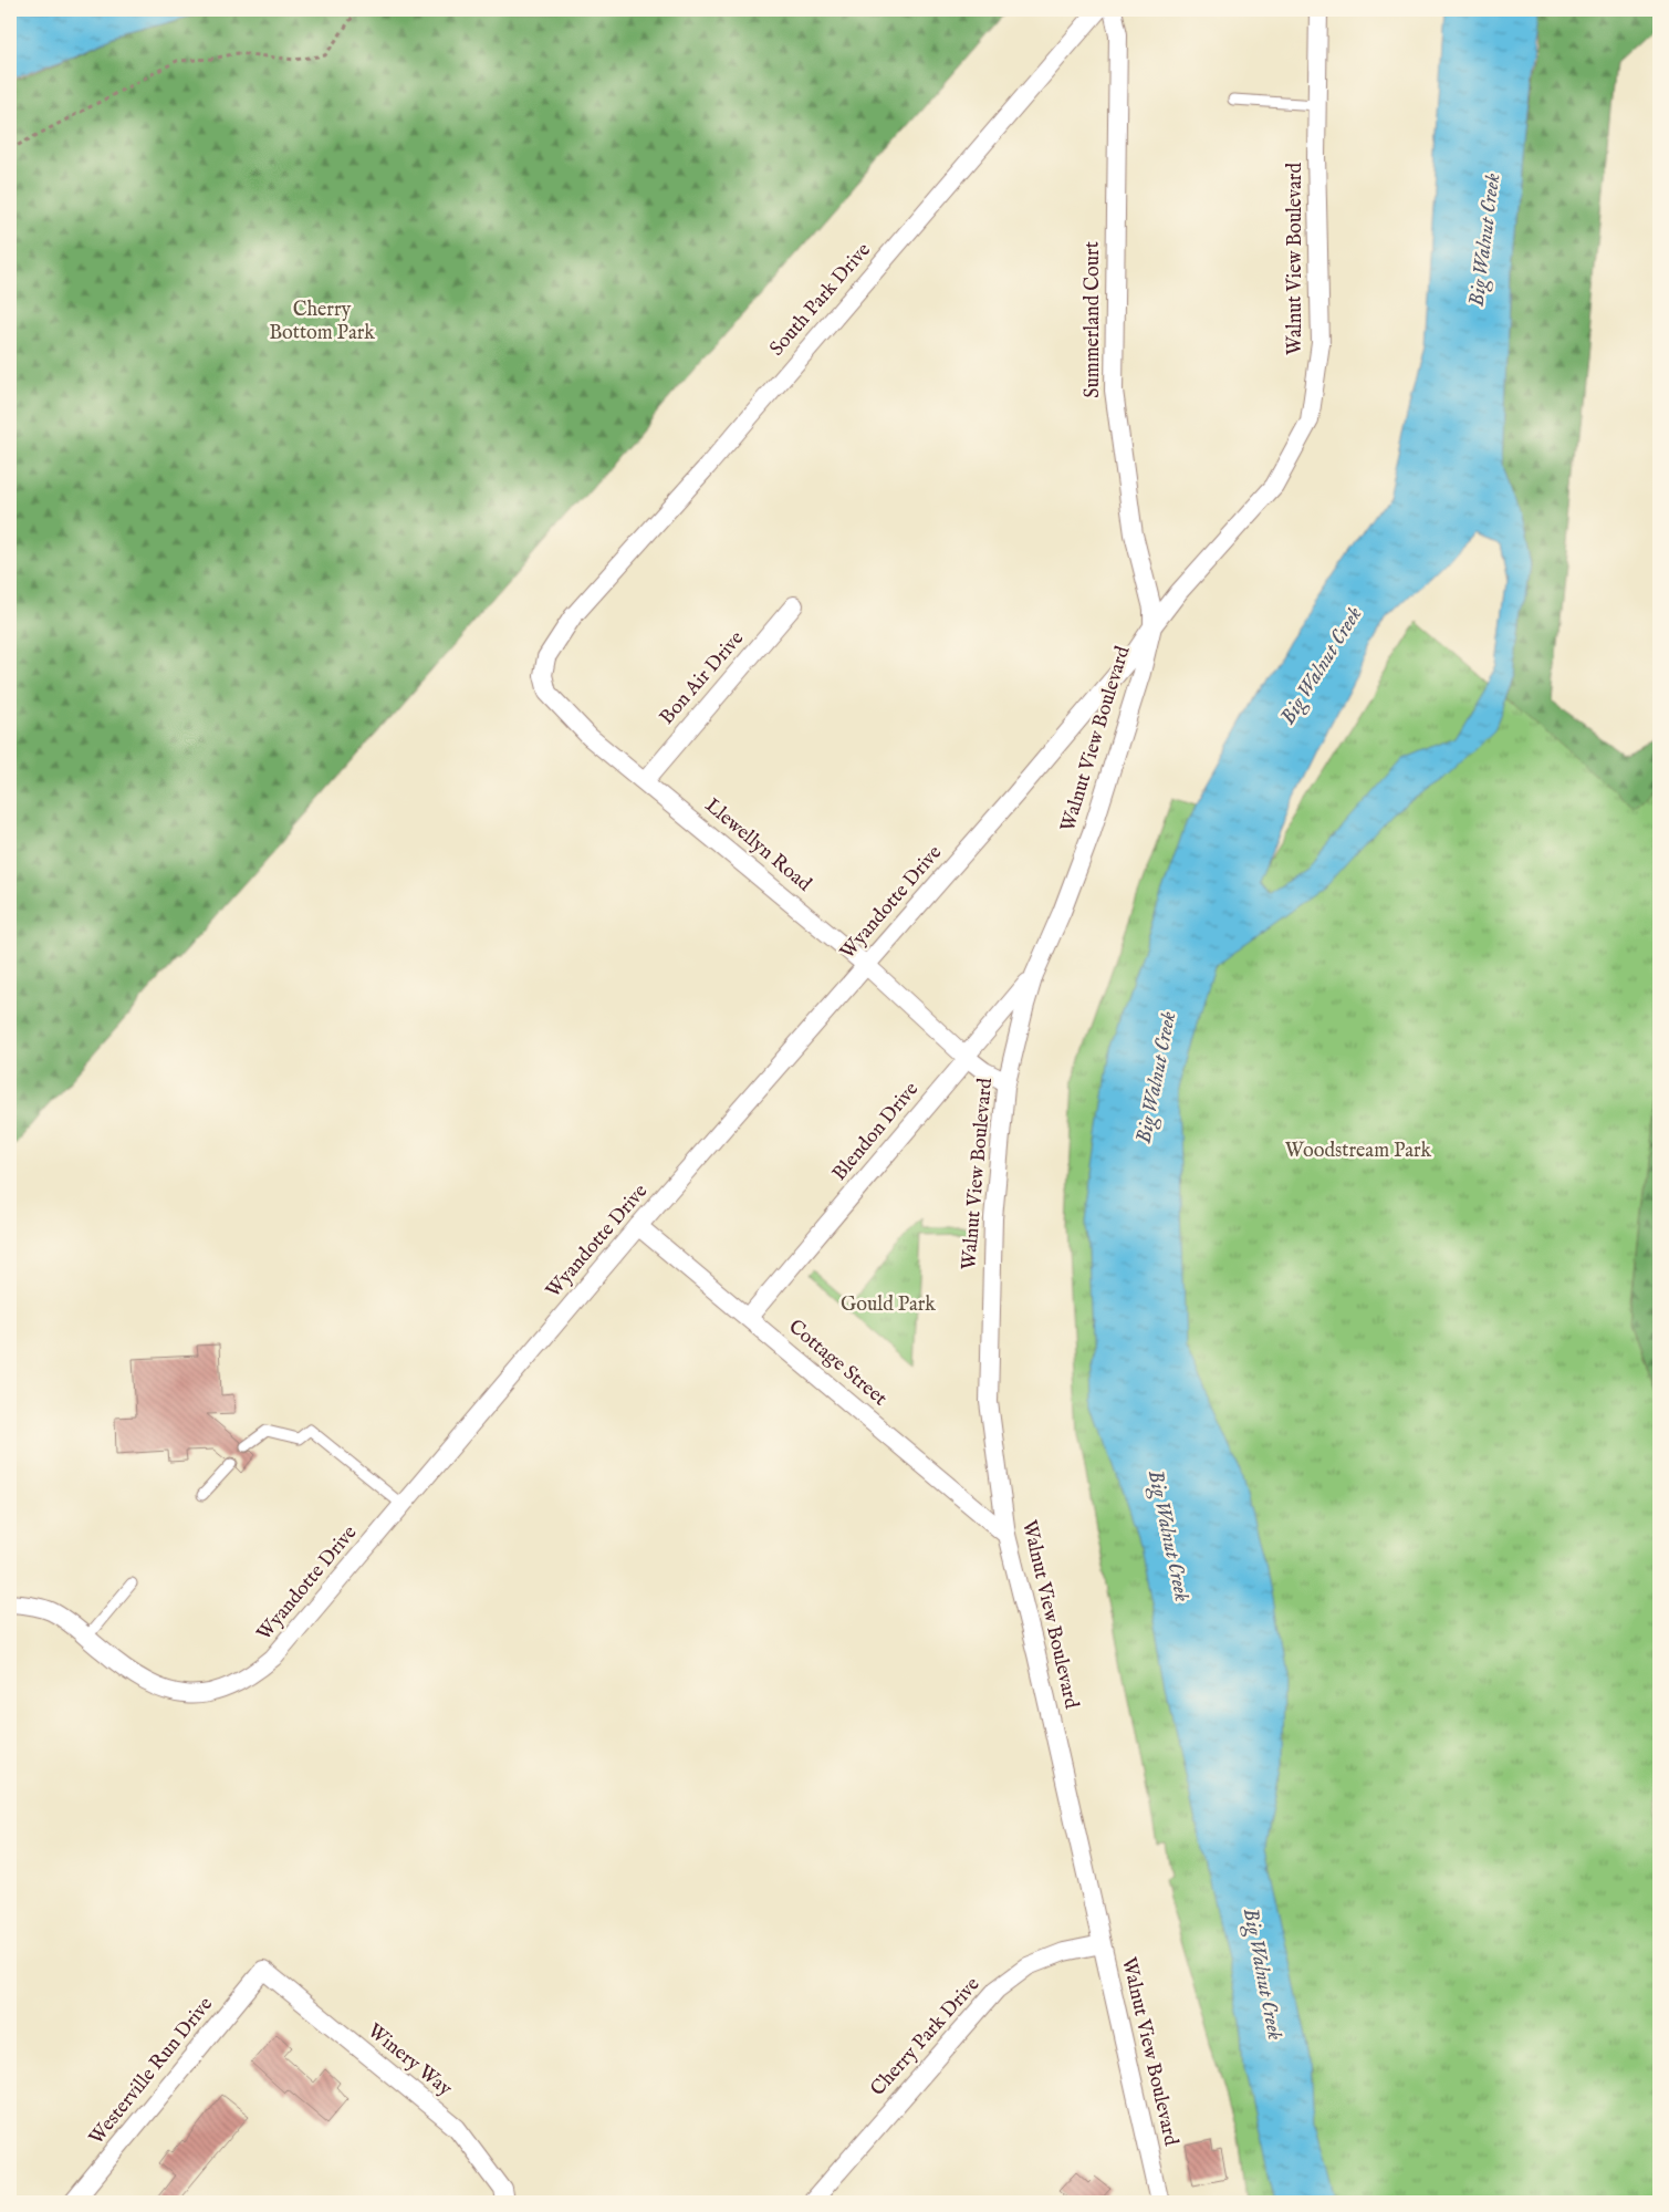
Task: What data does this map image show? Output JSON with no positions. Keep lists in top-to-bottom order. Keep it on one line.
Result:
{"streets":{"street":["Walnut View Boulevard","South Park Drive","Summerland Court","Bon Air Drive","Llewellyn Road","Wyandotte Drive","Blendon Drive","Cottage Street","Cherry Park Drive","Winery Way","Westerville Run Drive"]},"crossings":[["Walnut View Boulevard","Summerland Court"],["Walnut View Boulevard","Llewellyn Road"],["Walnut View Boulevard","Wyandotte Drive"],["Walnut View Boulevard","Blendon Drive"],["Walnut View Boulevard","Cottage Street"],["Walnut View Boulevard","Cherry Park Drive"],["South Park Drive","Llewellyn Road"],["Summerland Court","Wyandotte Drive"],["Bon Air Drive","Llewellyn Road"],["Llewellyn Road","Wyandotte Drive"],["Llewellyn Road","Blendon Drive"],["Wyandotte Drive","Cottage Street"],["Blendon Drive","Cottage Street"],["Winery Way","Westerville Run Drive"]],"water":["Big Walnut Creek"],"parks":["Cherry Bottom Park","Woodstream Park","Gould Park"]}
